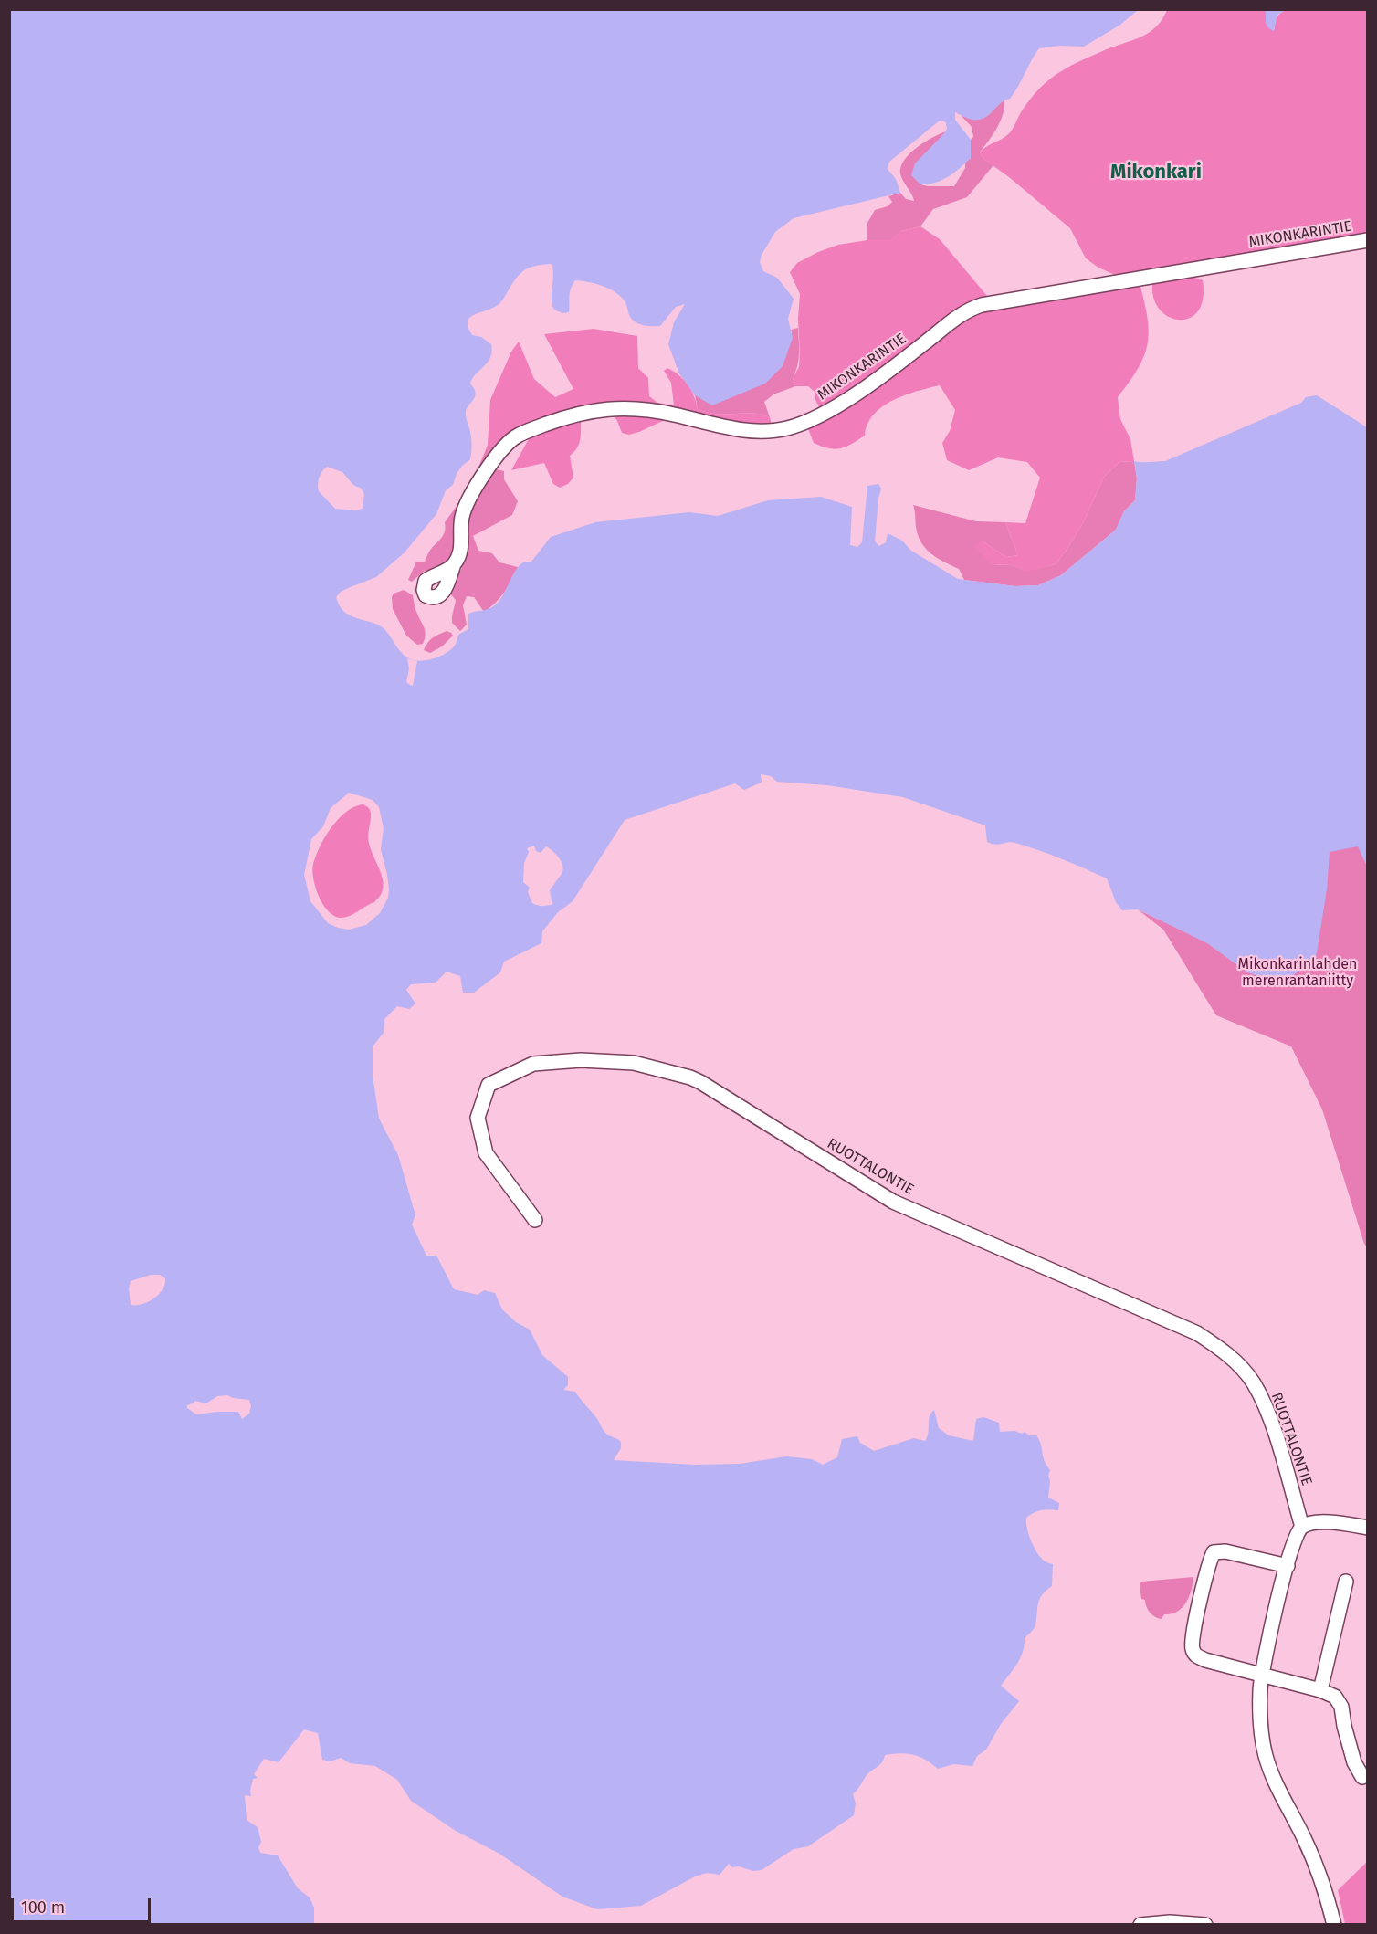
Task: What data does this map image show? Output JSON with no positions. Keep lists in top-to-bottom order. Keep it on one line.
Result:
{"streets":{"street":["MIKONKARINTIE","RUOTTALONTIE"]},"districts":["Mikonkari"],"parks":["Mikonkarinlahden merenrantaniitty"],"scale_bar":"100 m"}
